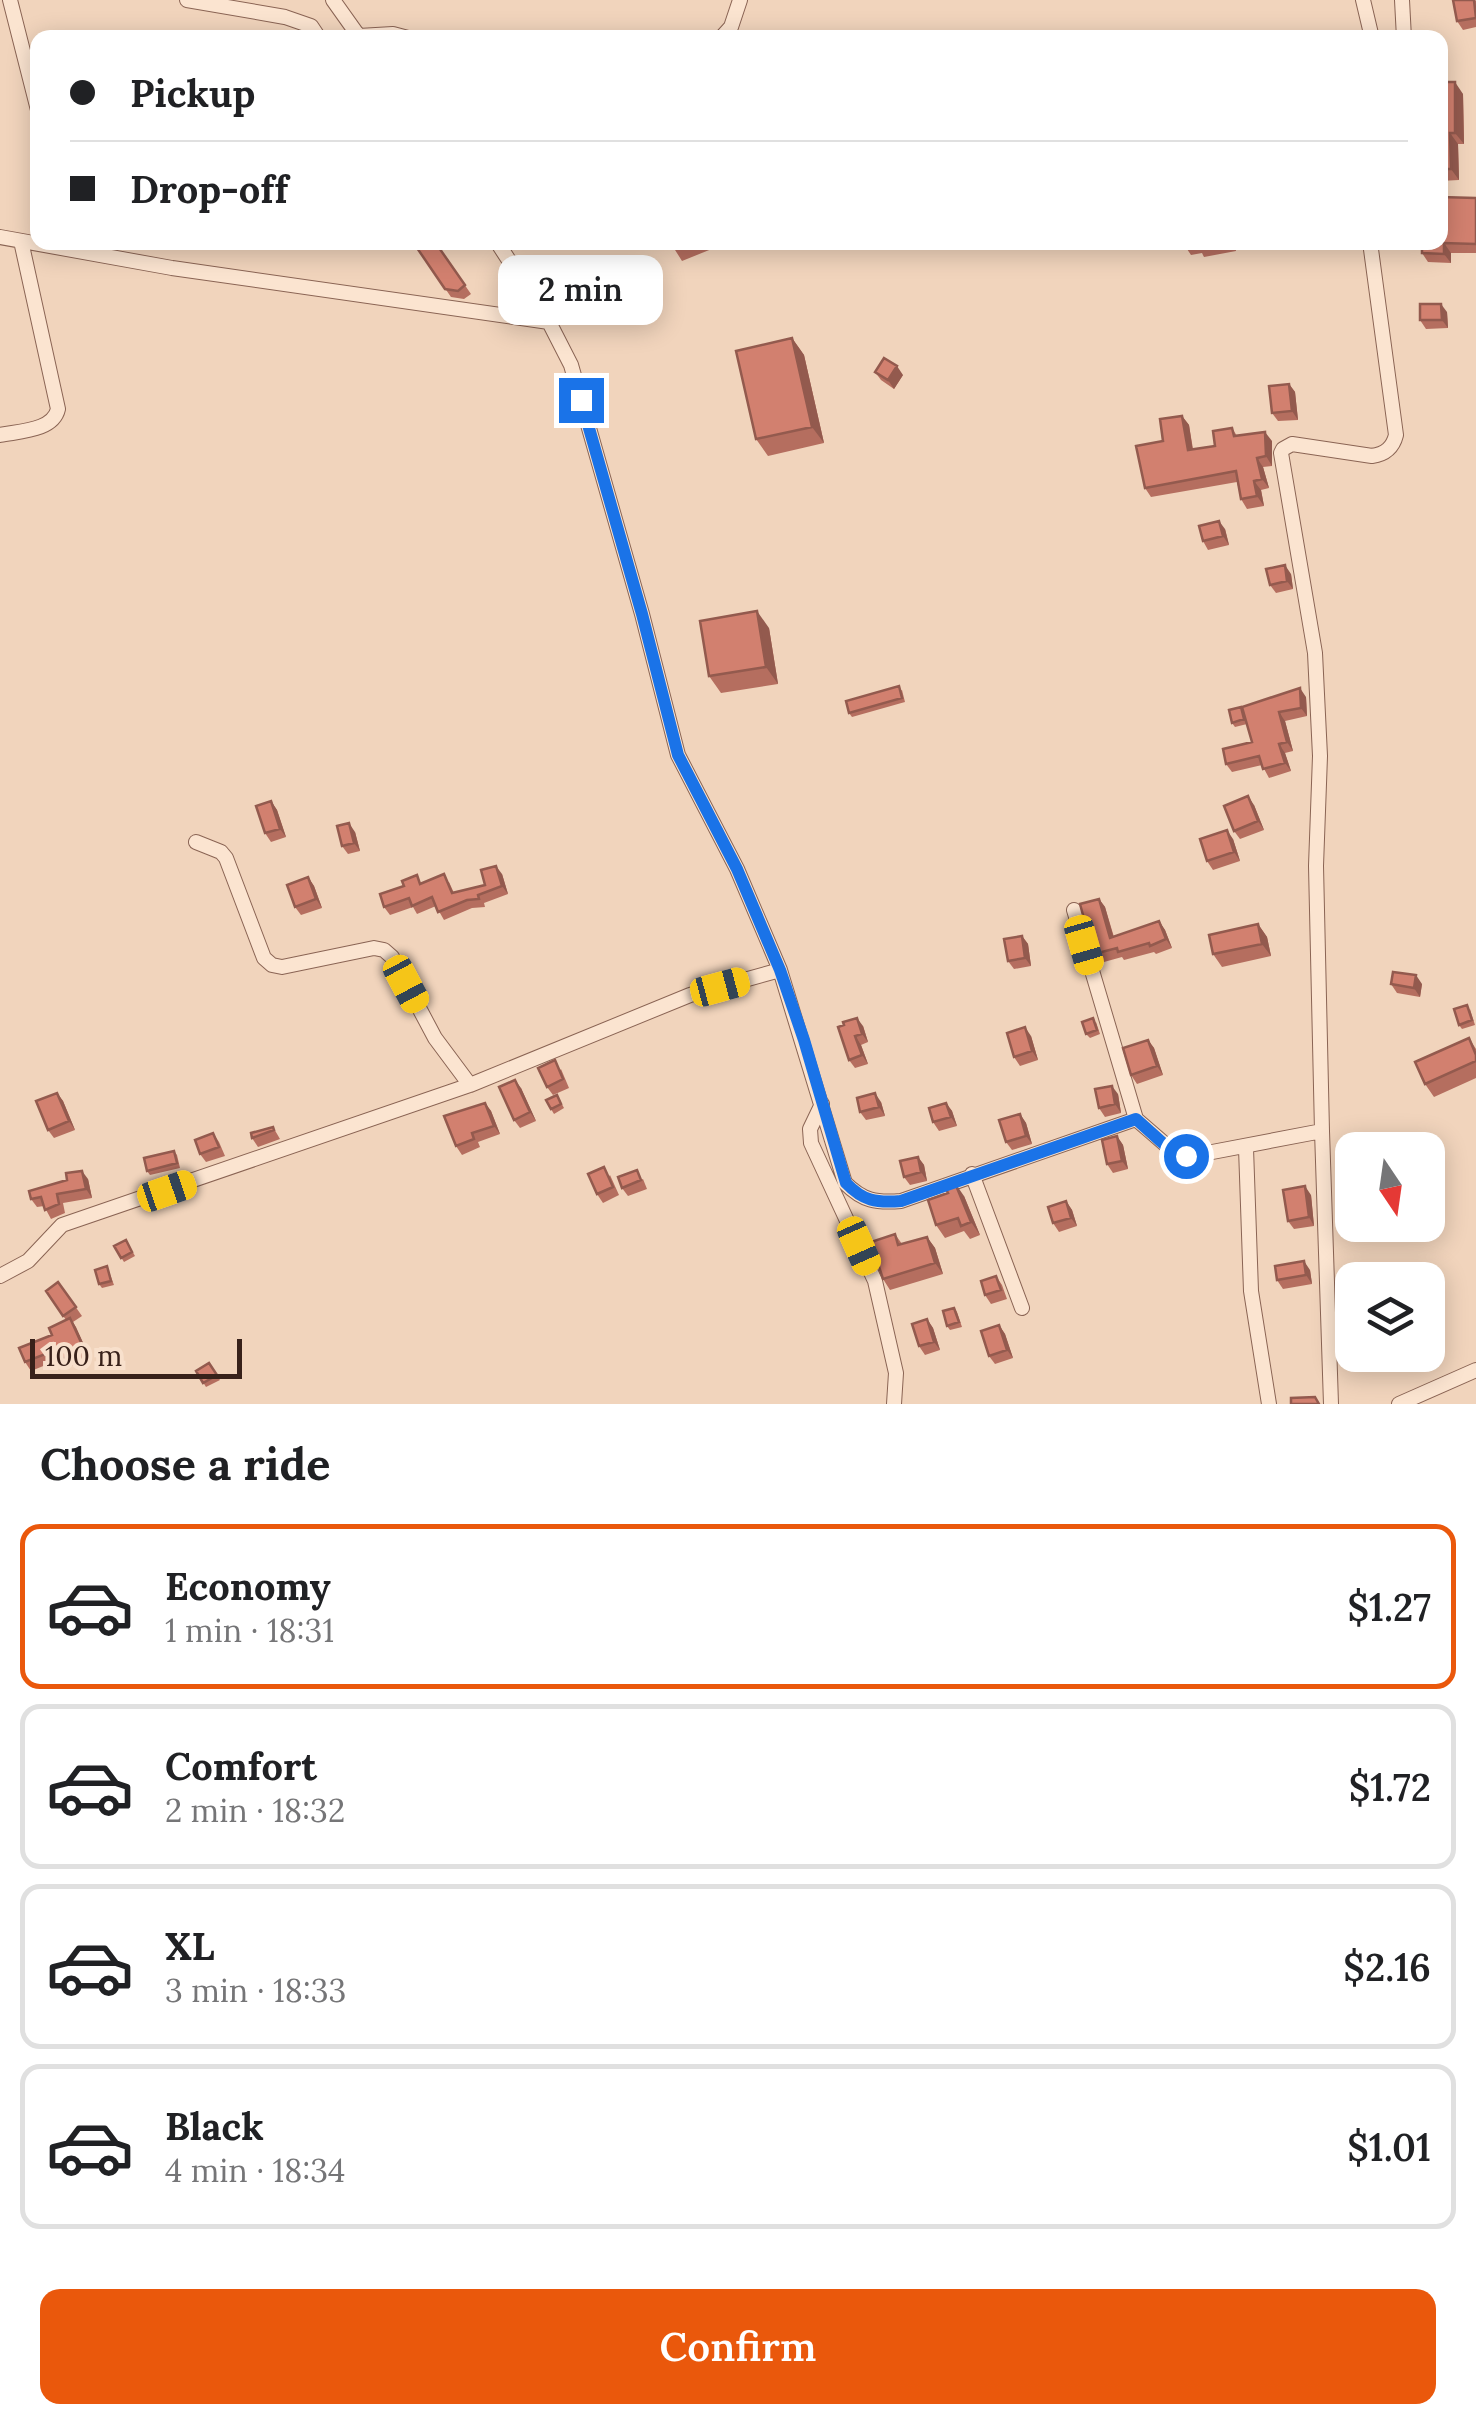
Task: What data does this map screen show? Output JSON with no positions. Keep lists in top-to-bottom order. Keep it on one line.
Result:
{"scale_bar":"100 m","north":"bottom","page":{"banner":["Pickup","Drop-off"],"bubble":"2 min","scale":"100 m","heading":"Choose a ride","list":[{"name":"Economy","note":"1 min · 18:31","value":"$1.27"},{"name":"Comfort","note":"2 min · 18:32","value":"$1.72"},{"name":"XL","note":"3 min · 18:33","value":"$2.16"},{"name":"Black","note":"4 min · 18:34","value":"$1.01"}],"buttons":"Confirm"}}
